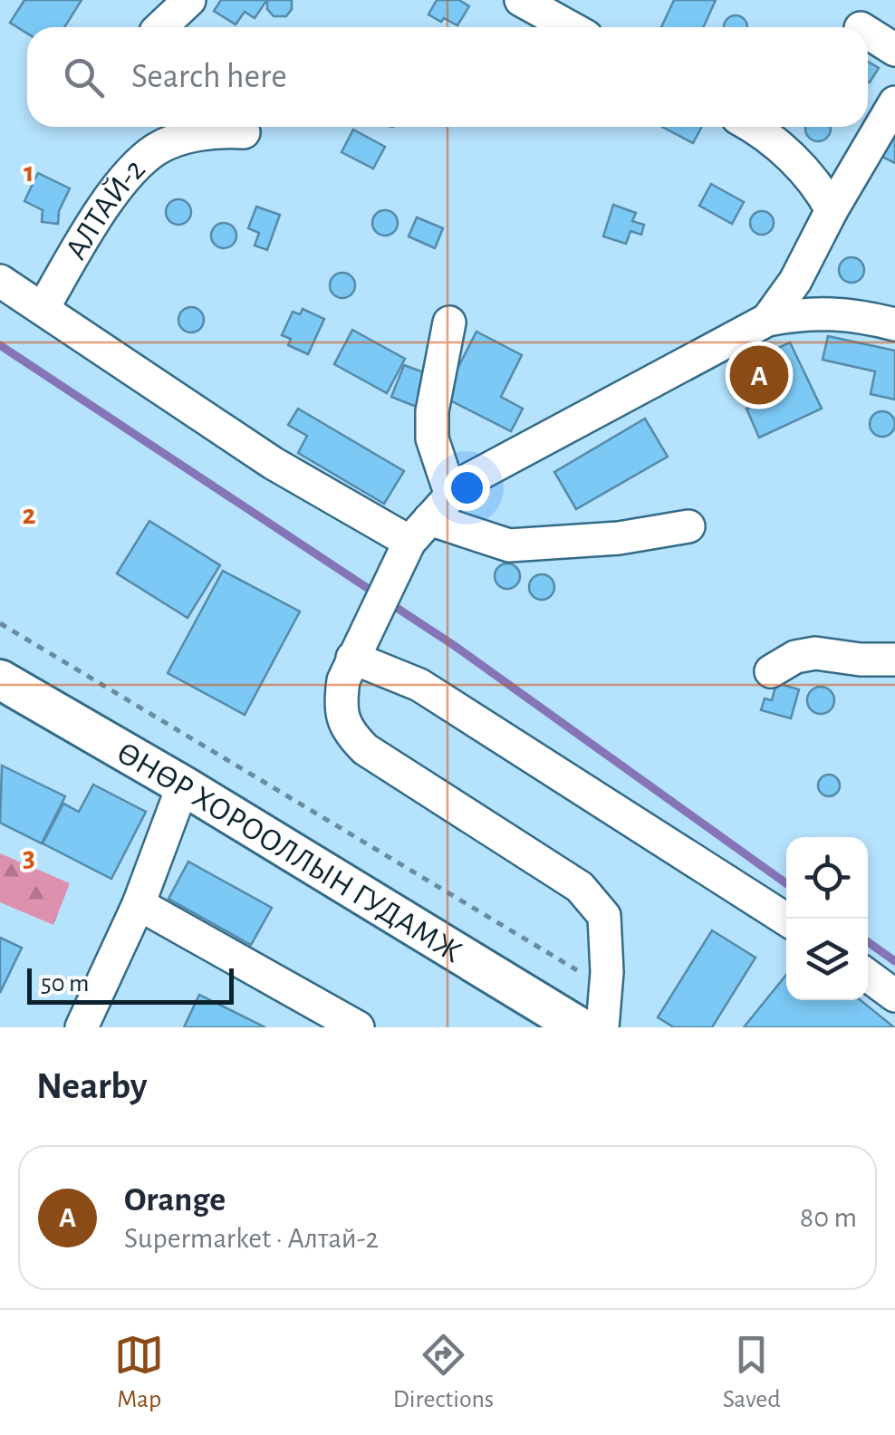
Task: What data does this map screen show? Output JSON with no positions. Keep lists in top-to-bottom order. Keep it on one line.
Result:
{"streets":{"main road":["ӨНӨР ХОРООЛЛЫН ГУДАМЖ"],"street":["АЛТАЙ-2"]},"scale_bar":"50 m","page":{"search":"Search here","pins":"A","scale":"50 m","heading":"Nearby","list":[{"mark":"A","name":"Orange","note":"Supermarket · Алтай-2","value":"80 m"}],"nav":["Map","Directions","Saved"]},"grid":{"rows":["1","2","3"]}}
